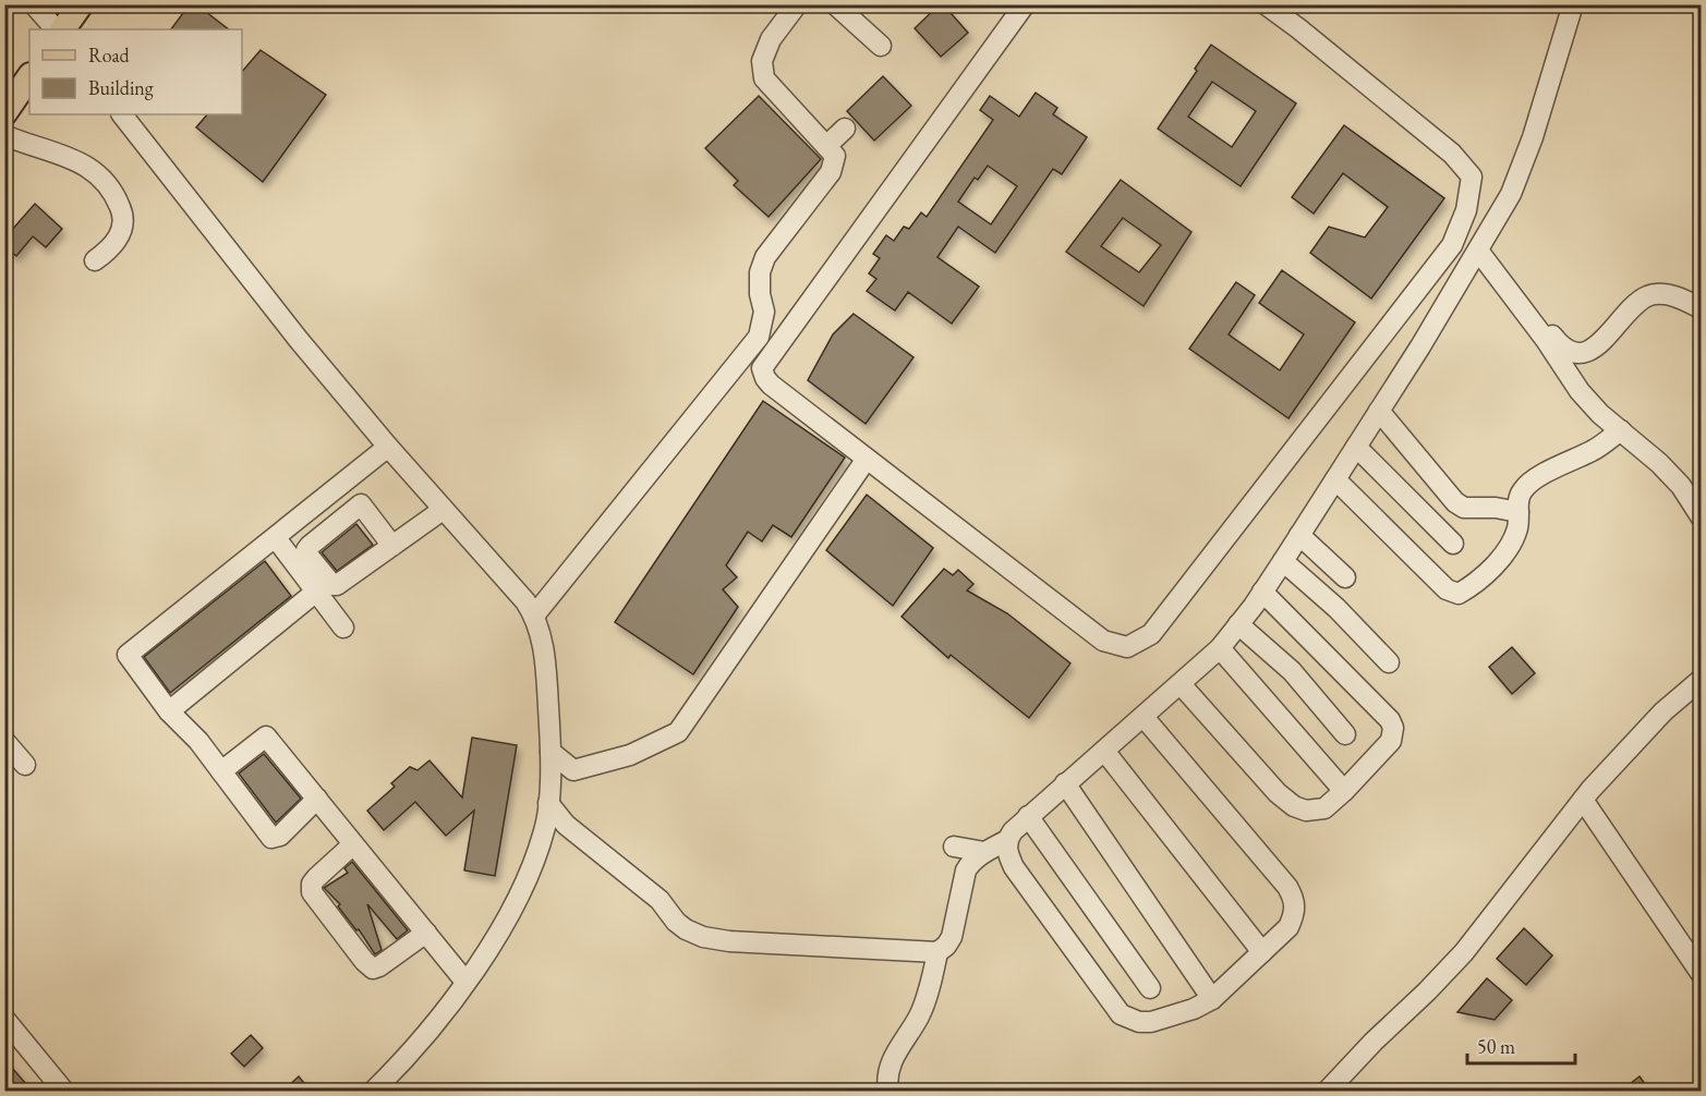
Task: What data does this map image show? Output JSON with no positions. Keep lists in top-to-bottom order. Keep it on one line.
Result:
{"legend":["Road","Building"],"scale_bar":"50 m"}
